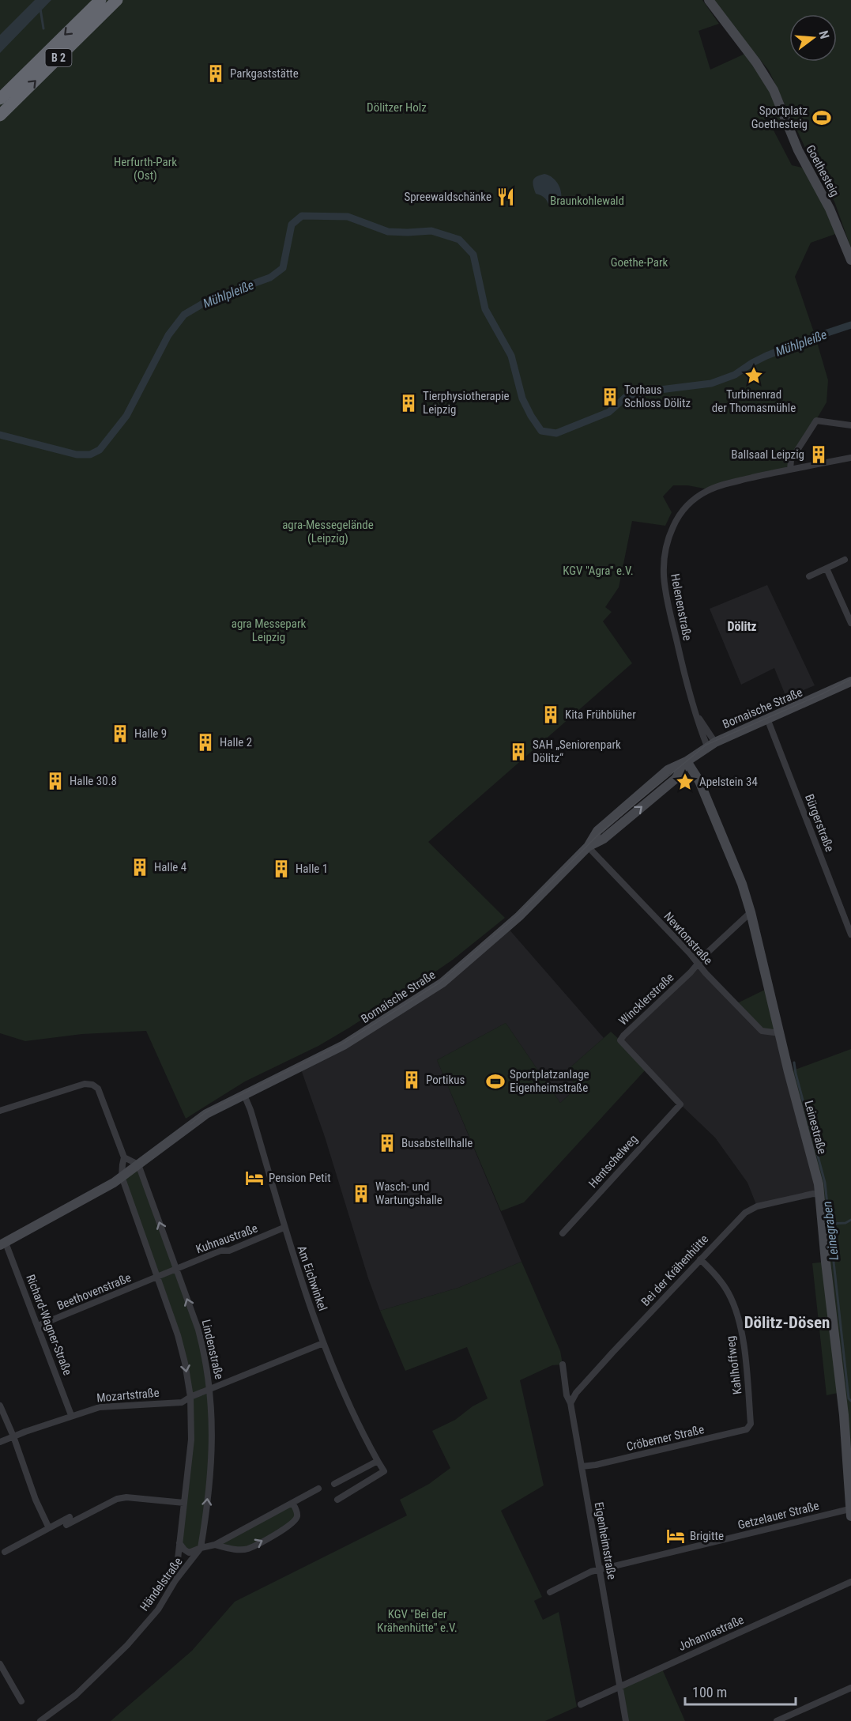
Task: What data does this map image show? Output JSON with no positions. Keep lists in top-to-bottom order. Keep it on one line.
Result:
{"streets":{"highway":["B 2"],"main road":["Goethesteig","Bornaische Straße","Leinestraße"],"street":["Helenenstraße","Bürgerstraße","Newtonstraße","Wincklerstraße","Hentschelweg","Kuhnaustraße","Bei der Krähenhütte","Am Eichwinkel","Beethovenstraße","Richard-Wagner-Straße","Lindenstraße","Kahlhoffweg","Mozartstraße","Cröberner Straße","Getzelauer Straße","Eigenheimstraße","Händelstraße","Johannastraße"]},"crossings":[["Helenenstraße","Bornaische Straße"],["Bornaische Straße","Bürgerstraße"],["Bornaische Straße","Newtonstraße"],["Bornaische Straße","Leinestraße"],["Bornaische Straße","Am Eichwinkel"],["Bornaische Straße","Richard-Wagner-Straße"],["Bornaische Straße","Lindenstraße"],["Newtonstraße","Wincklerstraße"],["Newtonstraße","Leinestraße"],["Wincklerstraße","Leinestraße"],["Wincklerstraße","Hentschelweg"],["Leinestraße","Bei der Krähenhütte"],["Leinestraße","Getzelauer Straße"],["Kuhnaustraße","Am Eichwinkel"],["Kuhnaustraße","Beethovenstraße"],["Kuhnaustraße","Lindenstraße"],["Bei der Krähenhütte","Kahlhoffweg"],["Bei der Krähenhütte","Eigenheimstraße"],["Am Eichwinkel","Mozartstraße"],["Beethovenstraße","Richard-Wagner-Straße"],["Richard-Wagner-Straße","Mozartstraße"],["Lindenstraße","Mozartstraße"],["Lindenstraße","Händelstraße"],["Kahlhoffweg","Cröberner Straße"],["Cröberner Straße","Eigenheimstraße"],["Getzelauer Straße","Eigenheimstraße"],["Eigenheimstraße","Johannastraße"]],"districts":["Dölitz","Dölitz-Dösen"],"water":["Mühlpleiße","Leinegraben"],"parks":["Dölitzer Holz","Herfurth-Park (Ost)","Braunkohlewald","Goethe-Park","agra-Messegelände (Leipzig)","KGV \"Agra\" e.V.","agra Messepark Leipzig","KGV \"Bei der Krähenhütte\" e.V."],"places":{"building":["Parkgaststätte","Torhaus Schloss Dölitz","Tierphysiotherapie Leipzig","Ballsaal Leipzig","Kita Frühblüher","Halle 9","Halle 2","SAH „Seniorenpark Dölitz“","Halle 30.8","Halle 4","Halle 1","Portikus","Busabstellhalle","Wasch- und Wartungshalle"],"sports":["Sportplatz Goethesteig","Sportplatzanlage Eigenheimstraße"],"restaurant":["Spreewaldschänke"],"place":["Turbinenrad der Thomasmühle","Apelstein 34"],"hotel":["Pension Petit","Brigitte"]},"scale_bar":"100 m","north":"right"}
